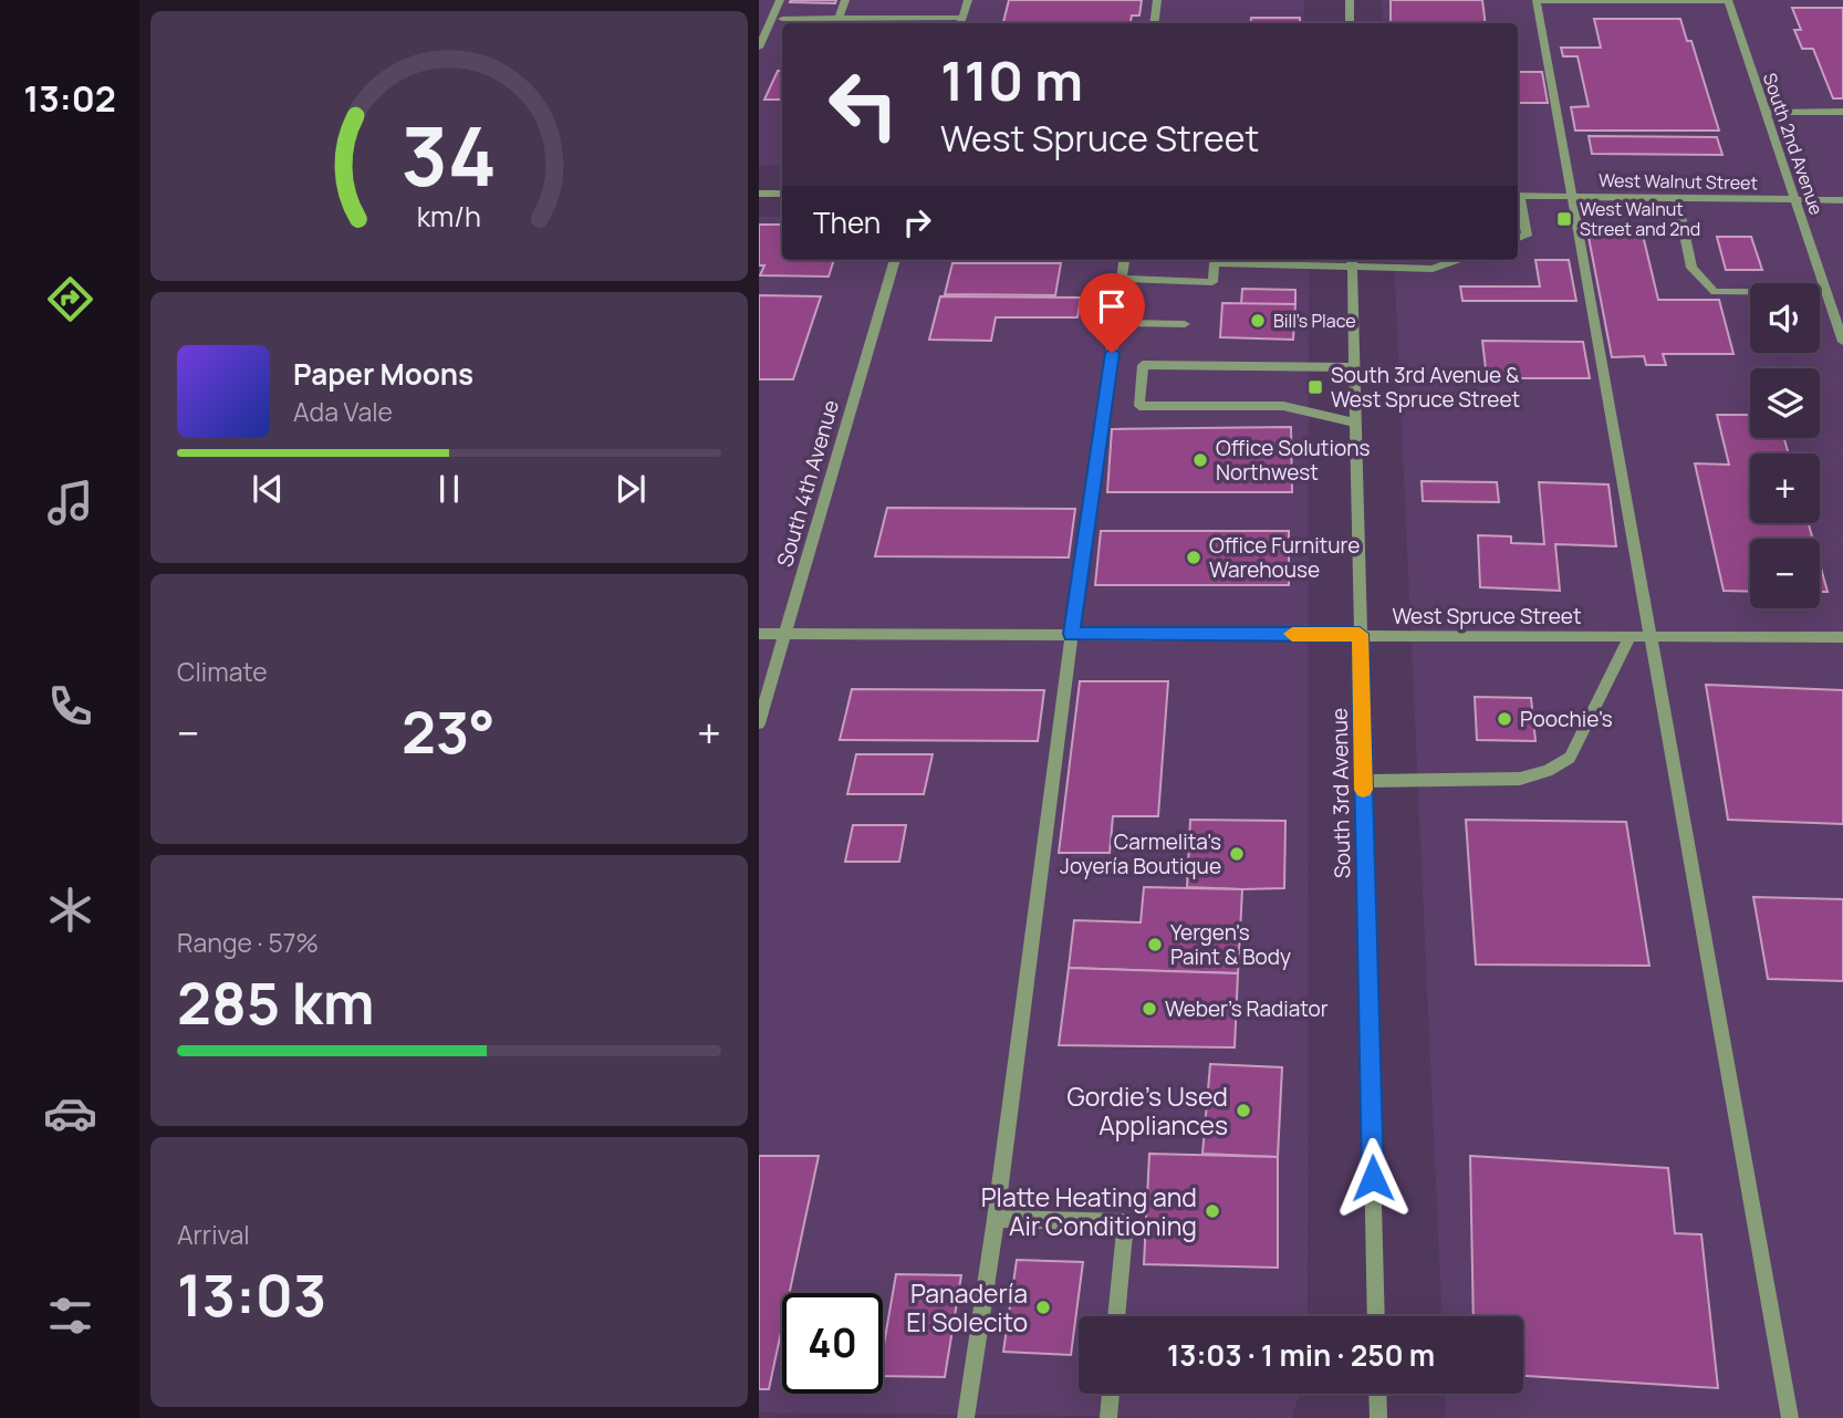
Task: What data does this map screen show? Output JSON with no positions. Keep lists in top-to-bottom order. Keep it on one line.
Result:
{"streets":{"street":["South 2nd Avenue","West Walnut Street","South 4th Avenue","West Spruce Street","South 3rd Avenue"]},"crossings":[["South 2nd Avenue","West Walnut Street"],["South 4th Avenue","West Spruce Street"],["West Spruce Street","South 3rd Avenue"]],"places":{"transit":["West Walnut Street and 2nd","South 3rd Avenue & West Spruce Street"],"other":["Bill's Place","Office Solutions Northwest","Office Furniture Warehouse","Poochie's","Carmelita's Joyería Boutique","Yergen's Paint & Body","Weber's Radiator","Gordie's Used Appliances","Platte Heating and Air Conditioning","Panadería El Solecito"]},"page":{"tabs":"13:02","turn":["110 m","West Spruce Street"],"then":"Then","map_buttons":["+","−"],"song":["Paper Moons","Ada Vale"],"tile":["Climate",["Range · 57%","285 km"],["Arrival","13:03"]],"heat":["−","23°","+"],"limit":"40","trip":"13:03 · 1 min · 250 m","gauge":["34","km/h"]}}
